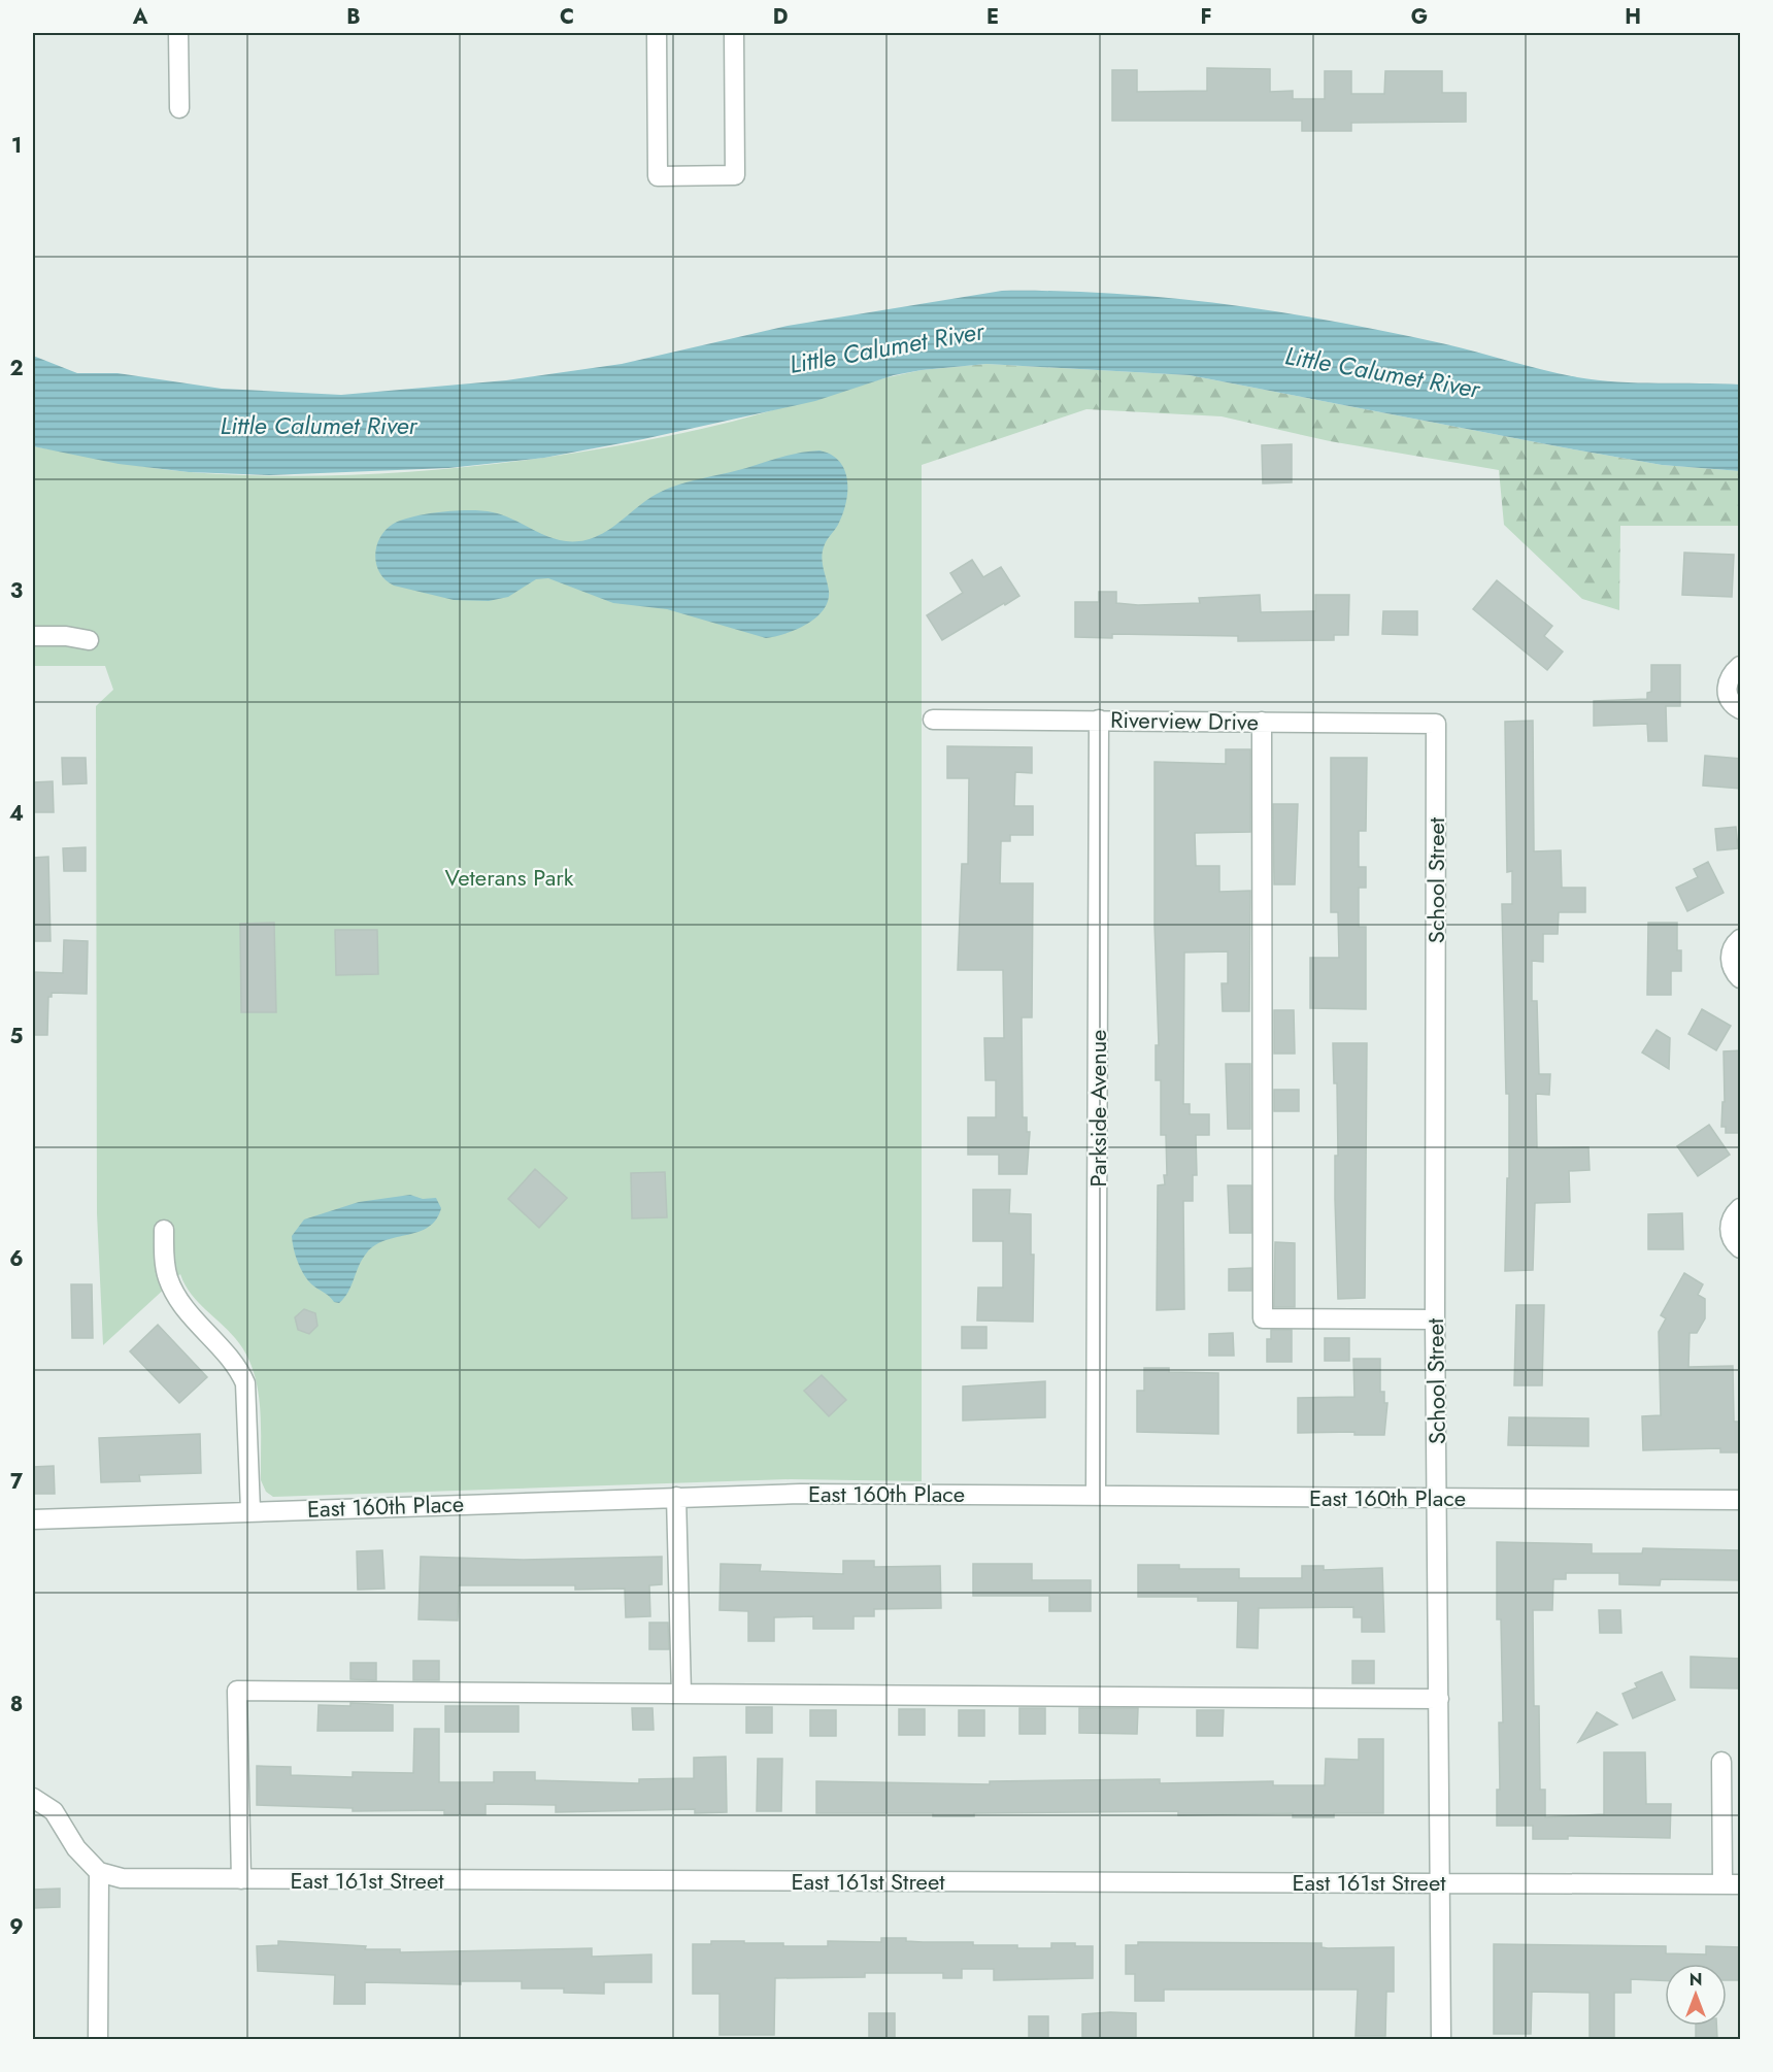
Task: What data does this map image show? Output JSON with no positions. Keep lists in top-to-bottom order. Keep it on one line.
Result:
{"streets":{"street":["Riverview Drive","School Street","Parkside Avenue","East 160th Place","East 161st Street"]},"crossings":[["Riverview Drive","School Street"],["Riverview Drive","Parkside Avenue"],["School Street","East 160th Place"],["School Street","East 161st Street"],["Parkside Avenue","East 160th Place"]],"water":["Little Calumet River"],"parks":["Veterans Park"],"north":"top","grid":{"columns":["A","B","C","D","E","F","G","H"],"rows":["1","2","3","4","5","6","7","8","9"]}}
